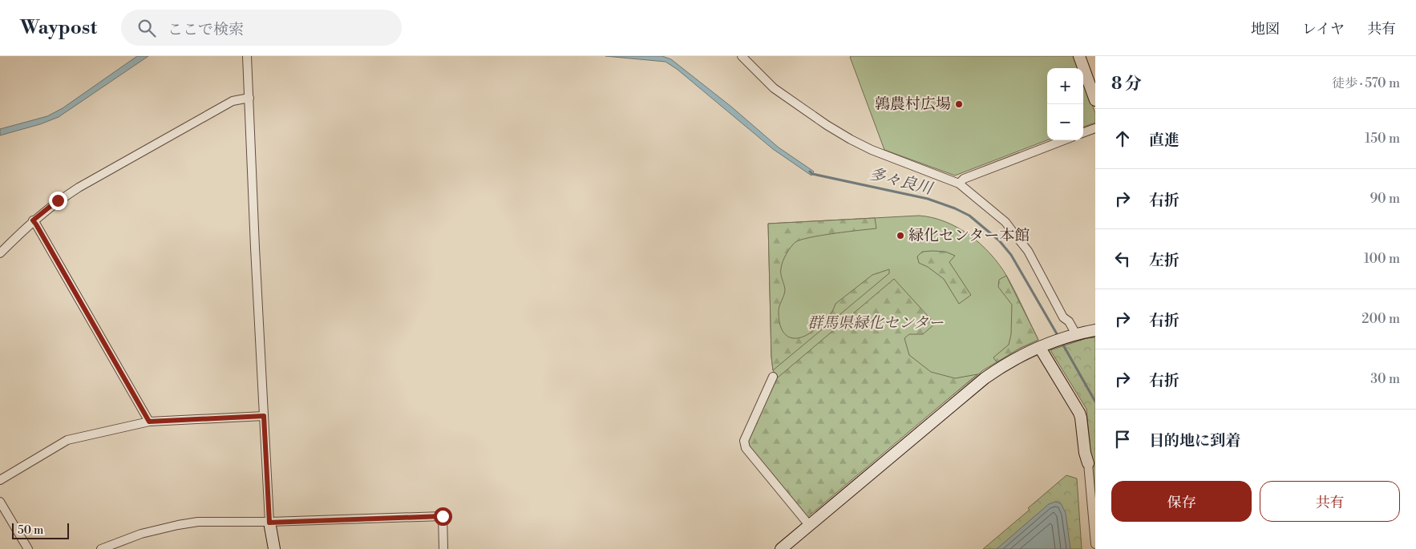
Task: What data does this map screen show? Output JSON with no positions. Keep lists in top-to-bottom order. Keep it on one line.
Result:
{"water":["多々良川"],"parks":["群馬県緑化センター"],"places":["鶉農村広場","緑化センター本館"],"scale_bar":"50 m","page":{"header":"Waypost","search":"ここで検索","nav":["地図","レイヤ","共有"],"heading":["8 分","徒歩 · 570 m"],"map_buttons":["+","−"],"list":[["直進","150 m"],["右折","90 m"],["左折","100 m"],["右折","200 m"],["右折","30 m"],"目的地に到着"],"buttons":["保存","共有"],"scale":"50 m"}}
